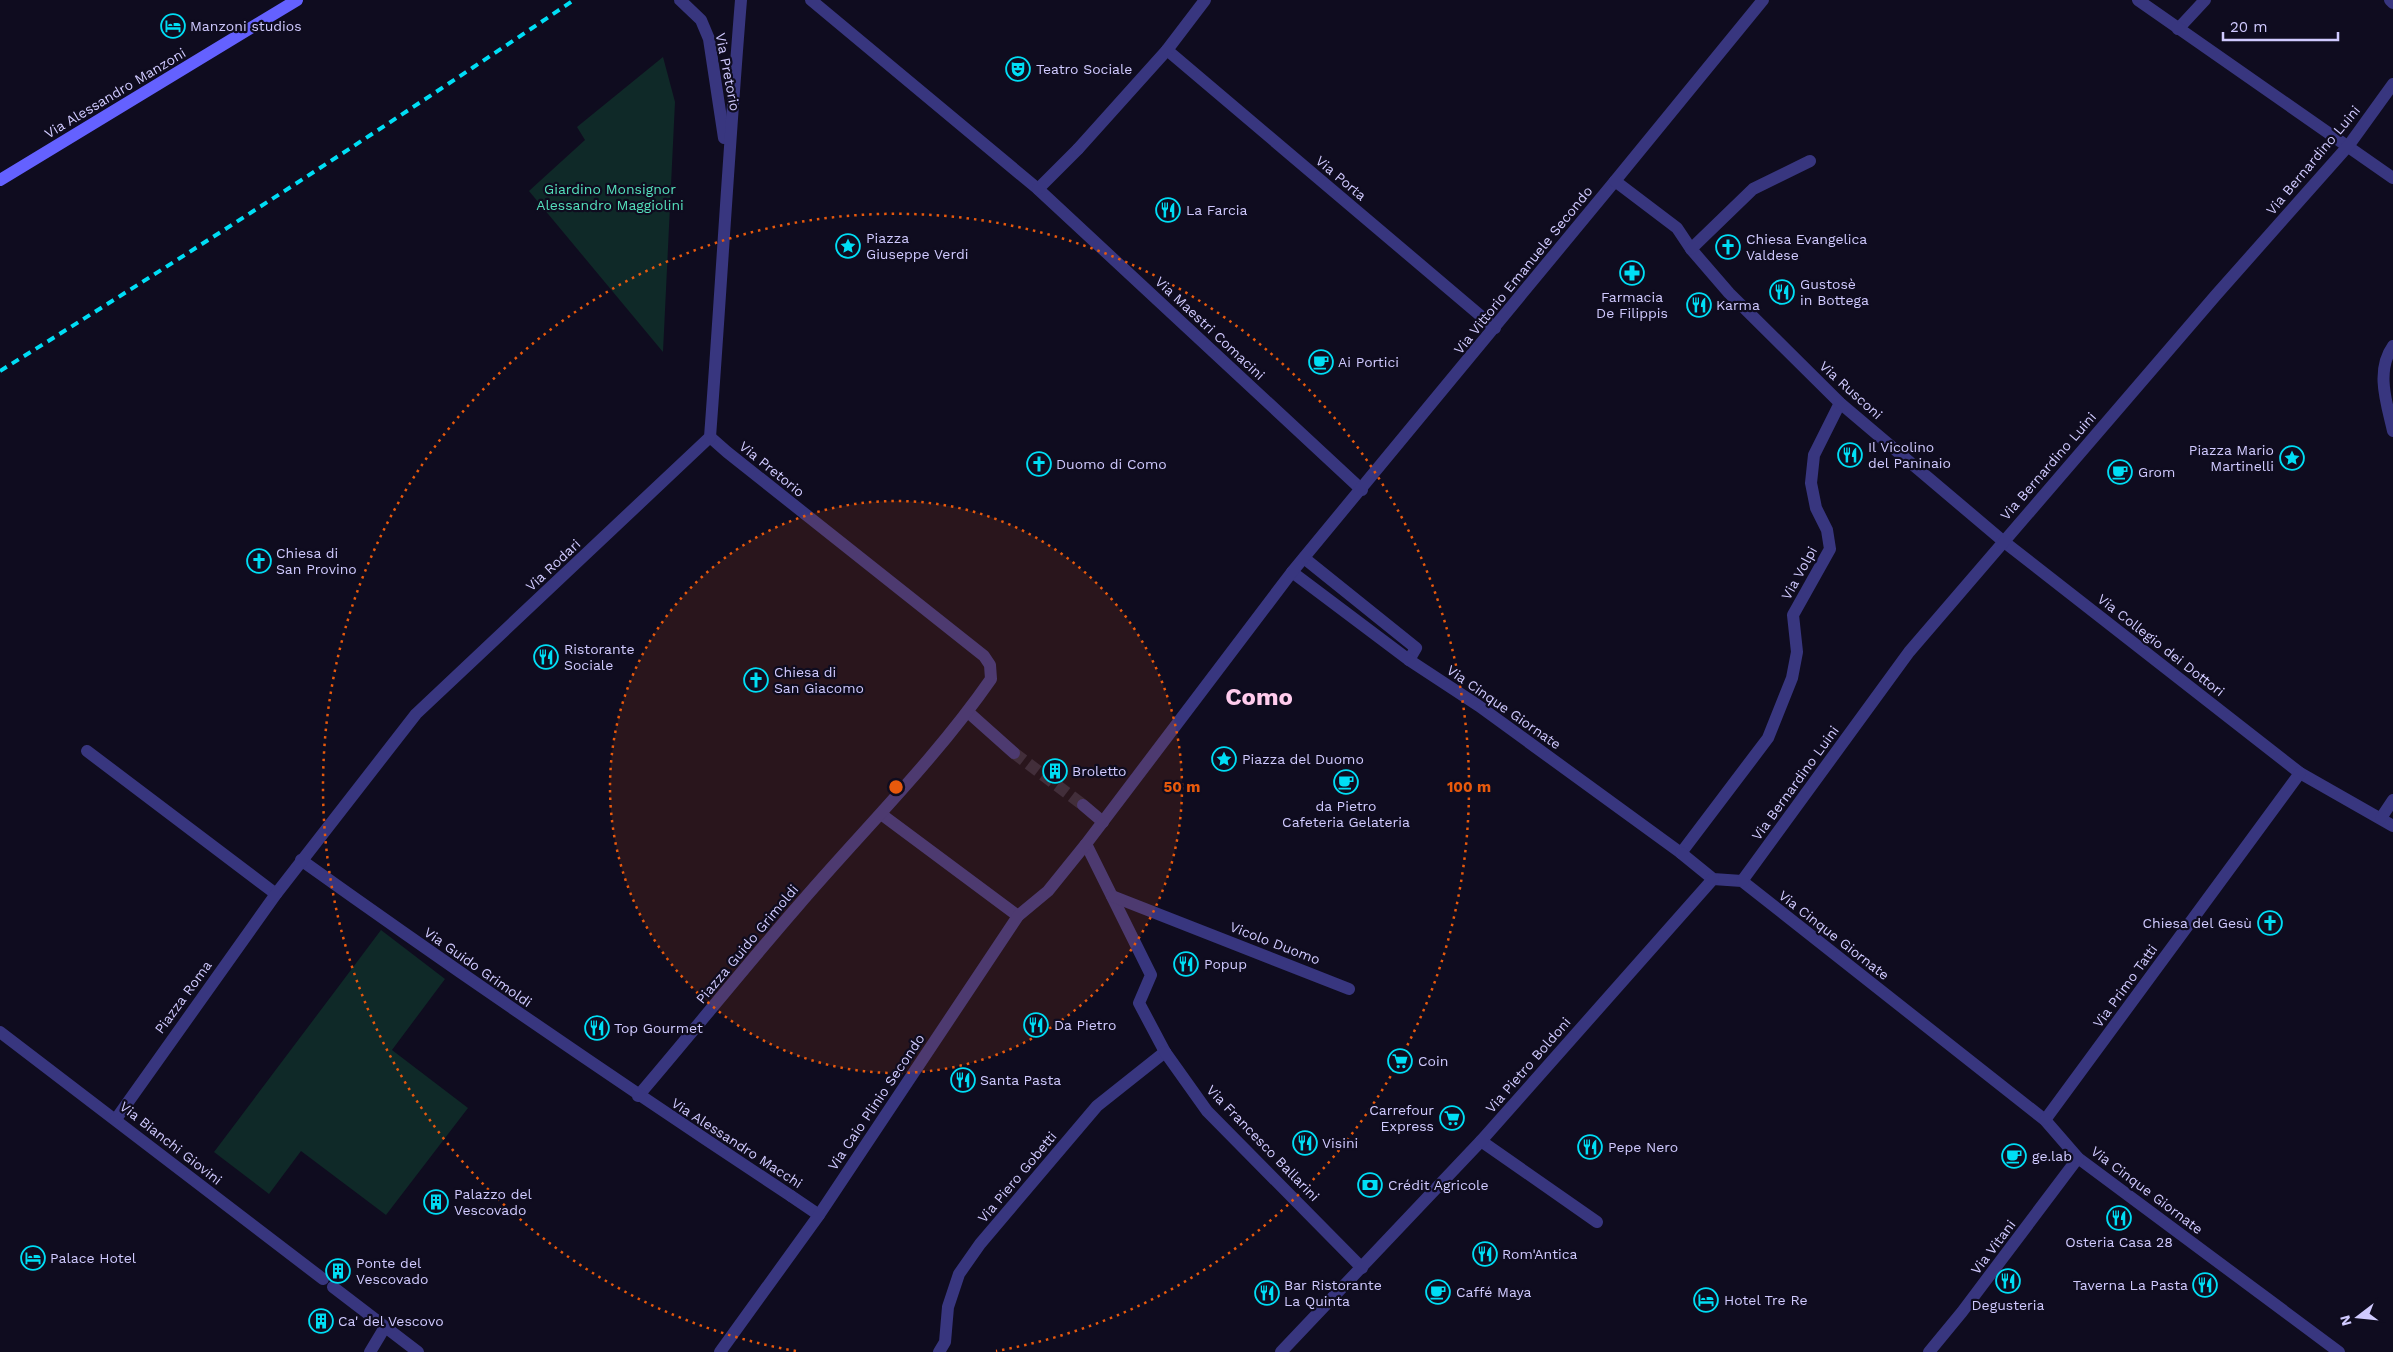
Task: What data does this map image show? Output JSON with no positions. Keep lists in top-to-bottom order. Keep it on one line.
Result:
{"streets":{"main road":["Via Alessandro Manzoni"],"street":["Via Pretorio","Via Bernardino Luini","Via Porta","Via Vittorio Emanuele Secondo","Via Maestri Comacini","Via Rusconi","Via Rodari","Via Volpi","Via Collegio dei Dottori","Via Cinque Giornate","Vicolo Duomo","Piazza Guido Grimoldi","Via Guido Grimoldi","Via Primo Tatti","Piazza Roma","Via Pietro Boldoni","Via Caio Plinio Secondo","Via Bianchi Giovini","Via Alessandro Macchi","Via Francesco Ballarini","Via Piero Gobetti","Via Vitani"]},"crossings":[["Via Pretorio","Via Rodari"],["Via Pretorio","Piazza Guido Grimoldi"],["Via Bernardino Luini","Via Rusconi"],["Via Bernardino Luini","Via Collegio dei Dottori"],["Via Bernardino Luini","Via Cinque Giornate"],["Via Porta","Via Vittorio Emanuele Secondo"],["Via Vittorio Emanuele Secondo","Via Maestri Comacini"],["Via Vittorio Emanuele Secondo","Via Rusconi"],["Via Rusconi","Via Volpi"],["Via Rusconi","Via Collegio dei Dottori"],["Via Rodari","Piazza Roma"],["Via Volpi","Via Cinque Giornate"],["Via Collegio dei Dottori","Via Primo Tatti"],["Via Cinque Giornate","Via Primo Tatti"],["Via Cinque Giornate","Via Pietro Boldoni"],["Via Cinque Giornate","Via Vitani"],["Vicolo Duomo","Via Francesco Ballarini"],["Piazza Guido Grimoldi","Via Guido Grimoldi"],["Piazza Guido Grimoldi","Via Alessandro Macchi"],["Via Guido Grimoldi","Piazza Roma"],["Via Guido Grimoldi","Via Alessandro Macchi"],["Piazza Roma","Via Bianchi Giovini"],["Via Pietro Boldoni","Via Francesco Ballarini"],["Via Caio Plinio Secondo","Via Alessandro Macchi"],["Via Francesco Ballarini","Via Piero Gobetti"]],"districts":["Como"],"parks":["Giardino Monsignor Alessandro Maggiolini"],"places":{"hotel":["Manzoni studios","Palace Hotel","Hotel Tre Re"],"theatre":["Teatro Sociale"],"restaurant":["La Farcia","Gustosè in Bottega","Karma","Il Vicolino del Paninaio","Ristorante Sociale","Popup","Da Pietro","Top Gourmet","Santa Pasta","Visini","Pepe Nero","Osteria Casa 28","Rom'Antica","Degusteria","Taverna La Pasta","Bar Ristorante La Quinta"],"place":["Piazza Giuseppe Verdi","Piazza Mario Martinelli","Piazza del Duomo"],"church":["Chiesa Evangelica Valdese","Duomo di Como","Chiesa di San Provino","Chiesa di San Giacomo","Chiesa del Gesù"],"pharmacy":["Farmacia De Filippis"],"cafe":["Ai Portici","Grom","da Pietro Cafeteria Gelateria","ge.lab","Caffé Maya"],"building":["Broletto","Palazzo del Vescovado","Ponte del Vescovado","Ca' del Vescovo"],"supermarket":["Coin","Carrefour Express"],"bank":["Crédit Agricole"]},"scale_bar":"20 m","north":"left","rings":["50 m","100 m"]}
